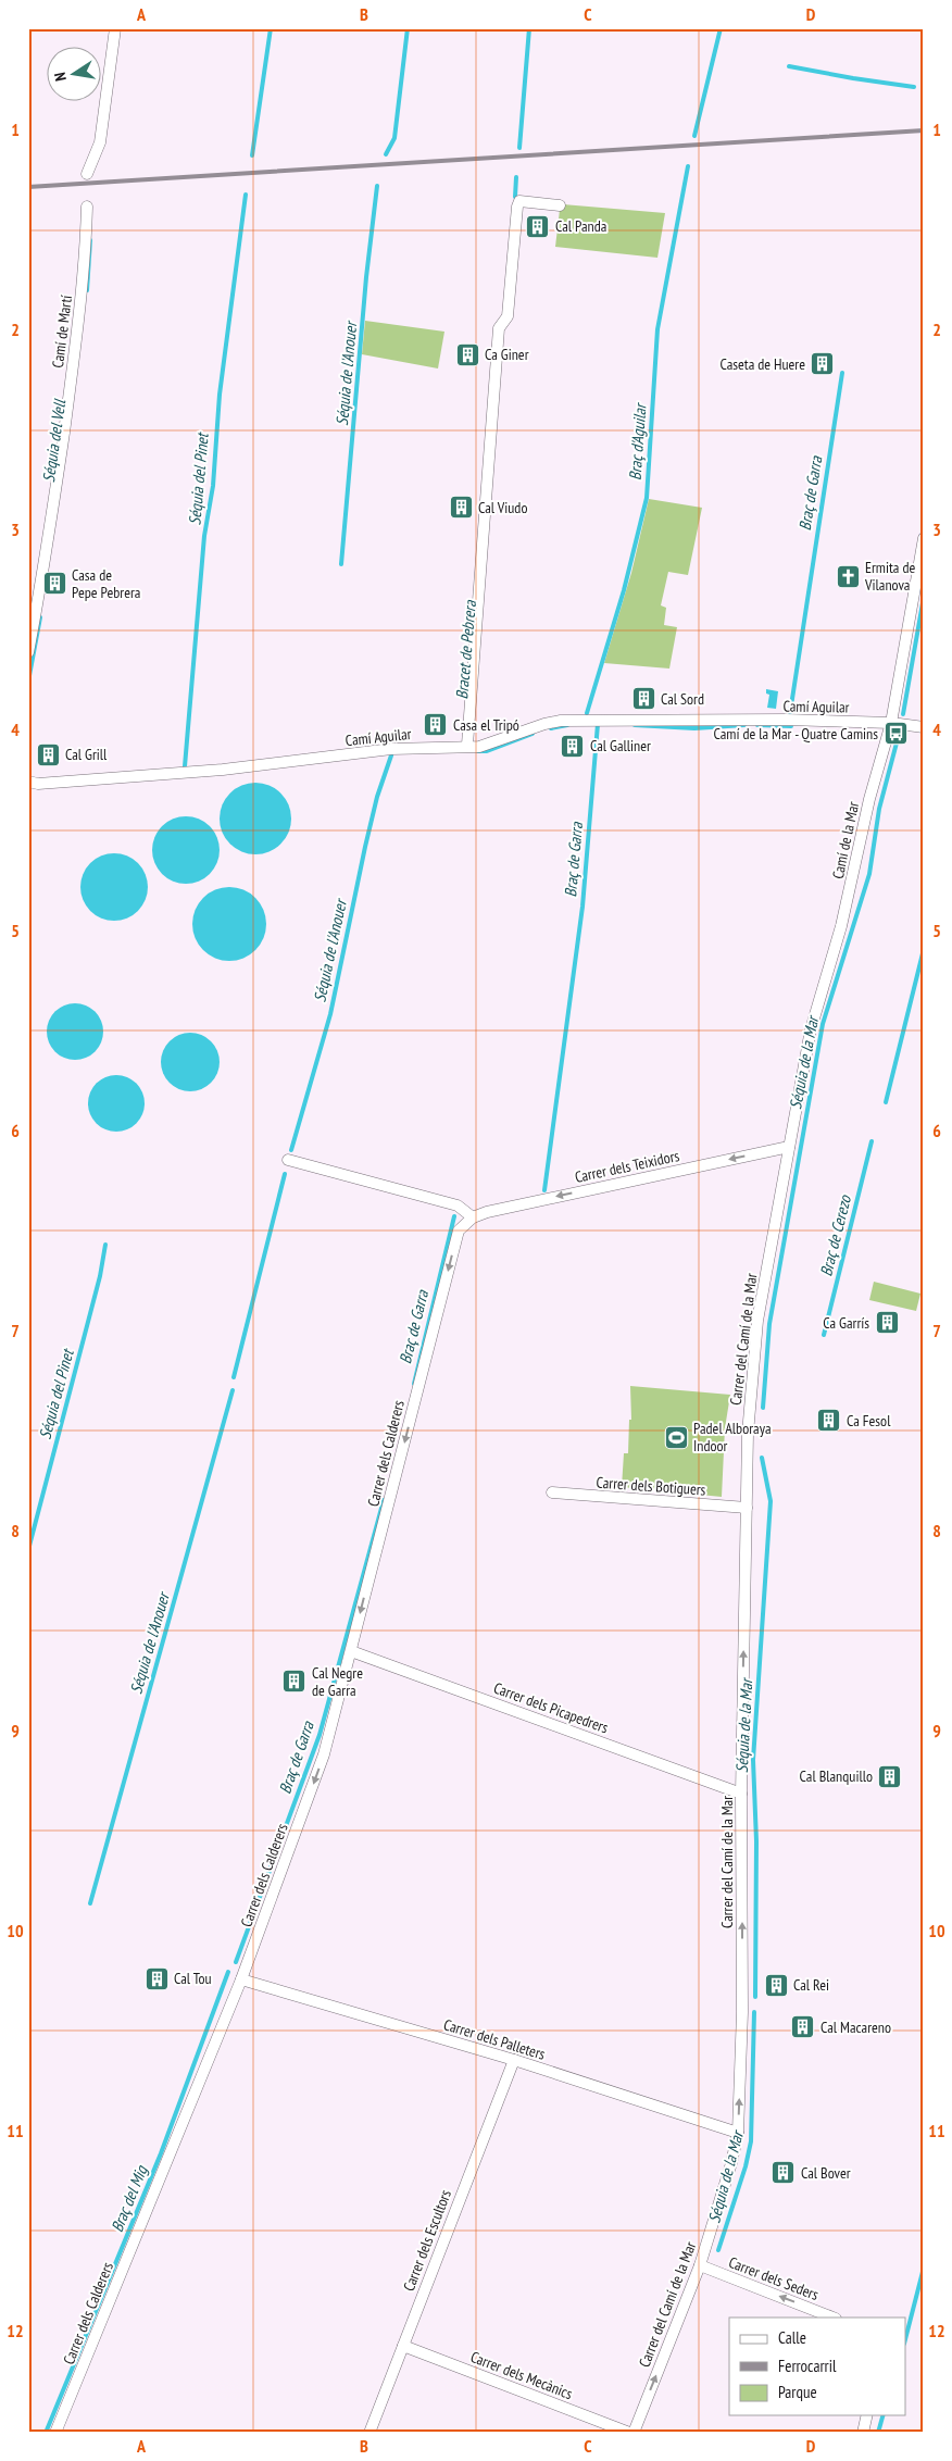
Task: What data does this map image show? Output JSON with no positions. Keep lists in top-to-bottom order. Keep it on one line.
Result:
{"streets":{"street":["Camí de Martí","Camí Aguilar","Camí de la Mar","Carrer dels Teixidors","Carrer del Camí de la Mar","Carrer dels Calderers","Carrer dels Botiguers","Carrer dels Picapedrers","Carrer dels Palleters","Carrer dels Escultors","Carrer dels Seders","Carrer dels Mecànics"]},"crossings":[["Camí Aguilar","Camí de la Mar"],["Camí de la Mar","Carrer dels Teixidors"],["Camí de la Mar","Carrer del Camí de la Mar"],["Carrer dels Teixidors","Carrer del Camí de la Mar"],["Carrer dels Teixidors","Carrer dels Calderers"],["Carrer del Camí de la Mar","Carrer dels Botiguers"],["Carrer del Camí de la Mar","Carrer dels Picapedrers"],["Carrer del Camí de la Mar","Carrer dels Palleters"],["Carrer del Camí de la Mar","Carrer dels Seders"],["Carrer dels Calderers","Carrer dels Picapedrers"],["Carrer dels Calderers","Carrer dels Palleters"],["Carrer dels Palleters","Carrer dels Escultors"],["Carrer dels Escultors","Carrer dels Mecànics"]],"one_way":["Carrer dels Teixidors","Carrer del Camí de la Mar","Carrer dels Calderers","Carrer dels Seders"],"water":["Séquia de l'Anouer","Séquia del Vell","Braç d'Aguilar","Séquia del Pinet","Braç de Garra","Bracet de Pebrera","Séquia de la Mar","Braç de Cerezo","Braç del Mig"],"places":{"building":["Cal Panda","Ca Giner","Caseta de Huere","Cal Viudo","Casa de Pepe Pebrera","Cal Sord","Casa el Tripó","Cal Galliner","Cal Grill","Ca Garrís","Ca Fesol","Cal Negre de Garra","Cal Blanquillo","Cal Tou","Cal Rei","Cal Macareno","Cal Bover"],"church":["Ermita de Vilanova"],"bus stop":["Camí de la Mar - Quatre Camins"],"sports":["Padel Alboraya Indoor"]},"legend":["Calle","Ferrocarril","Parque"],"north":"left","grid":{"columns":["A","B","C","D"],"rows":["1","2","3","4","5","6","7","8","9","10","11","12"]}}
